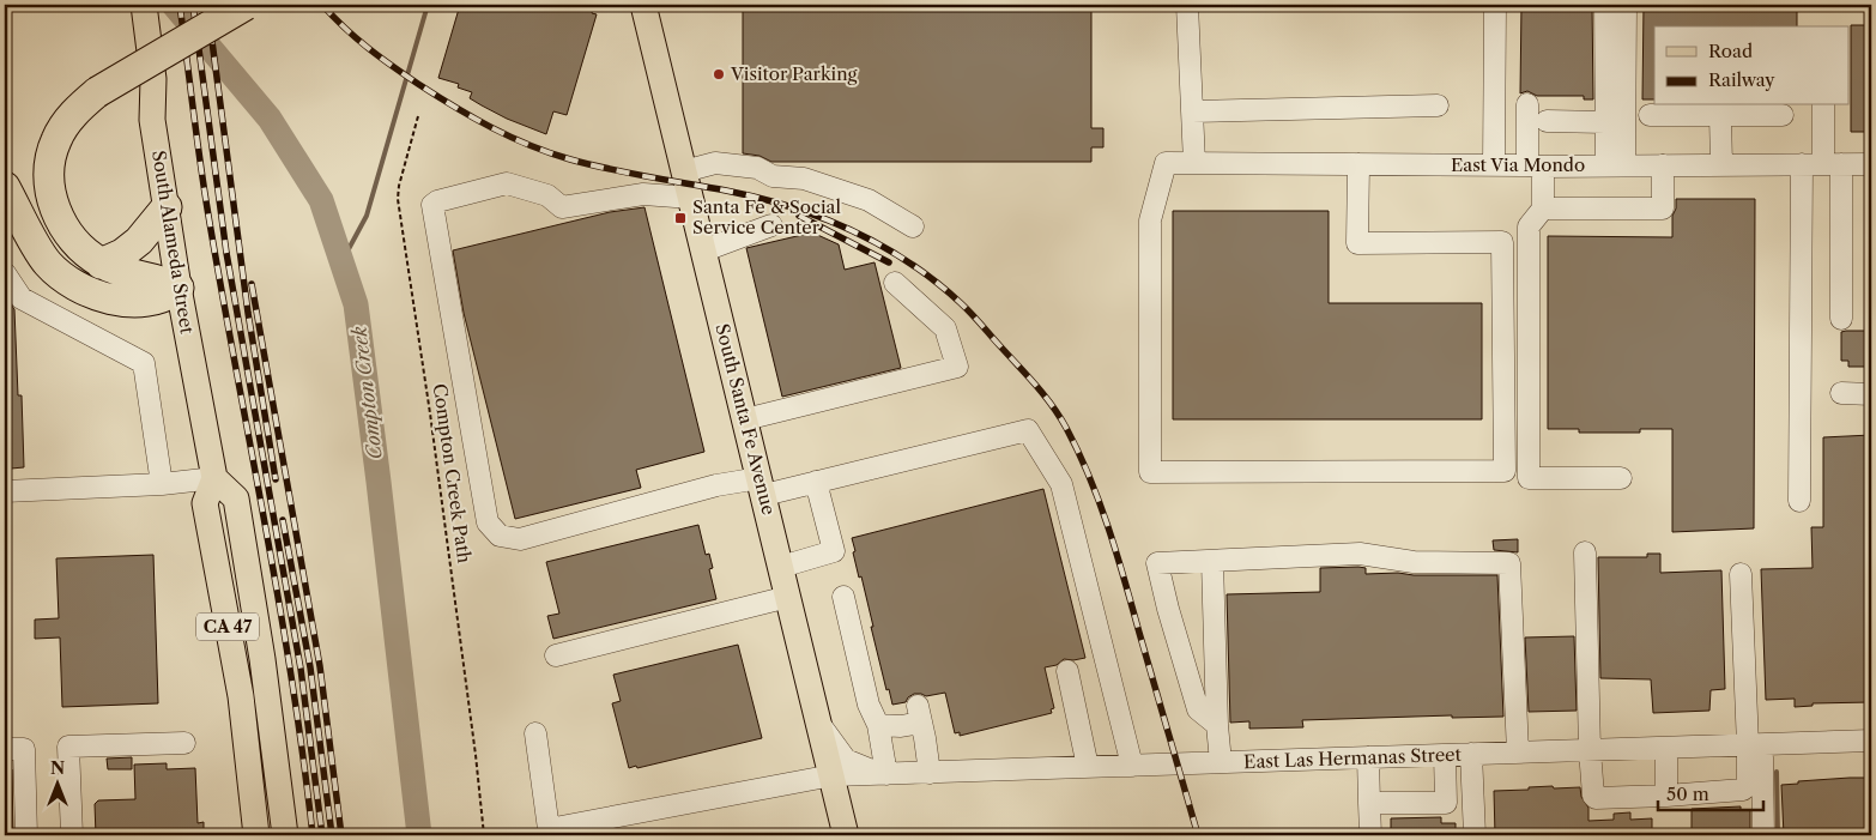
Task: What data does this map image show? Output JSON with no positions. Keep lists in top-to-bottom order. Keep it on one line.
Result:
{"streets":{"main road":["South Alameda Street","South Santa Fe Avenue","CA 47"],"street":["East Via Mondo","East Las Hermanas Street"],"path":["Compton Creek Path"]},"crossings":[["South Alameda Street","CA 47"],["South Santa Fe Avenue","East Las Hermanas Street"]],"water":["Compton Creek"],"places":{"other":["Visitor Parking"],"transit":["Santa Fe & Social Service Center"]},"legend":["Road","Railway"],"scale_bar":"50 m","north":"top"}
